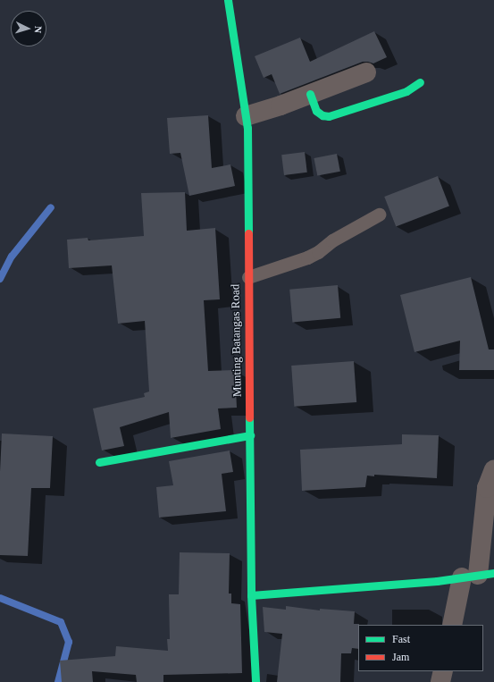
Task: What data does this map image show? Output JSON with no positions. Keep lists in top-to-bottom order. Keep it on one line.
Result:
{"streets":{"street":["Munting Batangas Road"]},"legend":["Fast","Jam"],"north":"right"}
